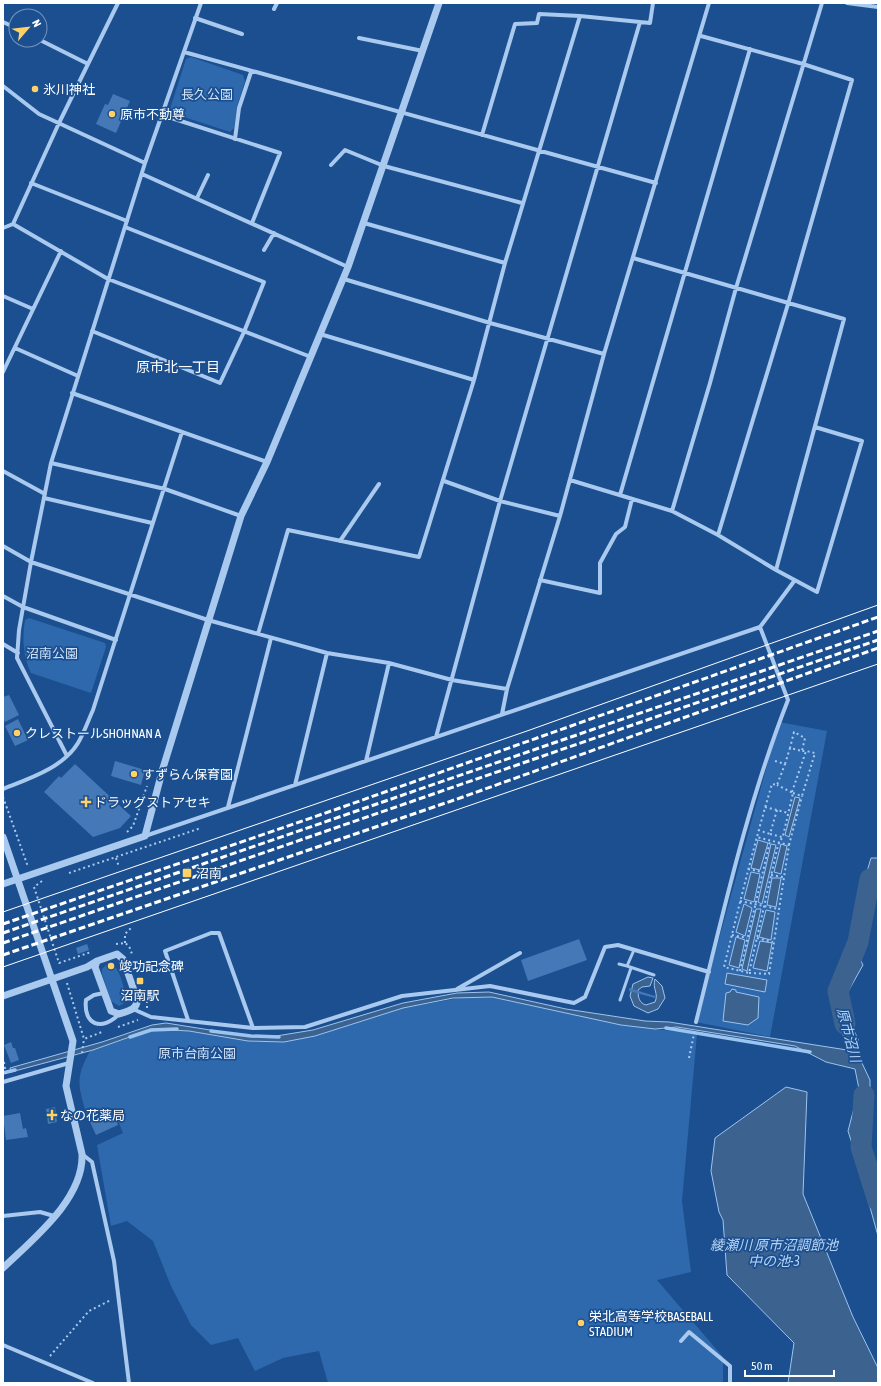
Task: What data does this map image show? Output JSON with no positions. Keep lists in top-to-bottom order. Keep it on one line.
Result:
{"districts":["原市北一丁目"],"water":["原市沼川","綾瀬川 原市沼調節池 中の池-3"],"parks":["長久公園","沼南公園","原市台南公園"],"places":{"other":["氷川神社","原市不動尊","クレストールSHOHNAN A","すずらん保育園","竣功記念碑","栄北高等学校BASEBALL STADIUM"],"health":["ドラッグストアセキ","なの花薬局"],"transit":["沼南","沼南駅"]},"scale_bar":"50 m","north":"top right"}
